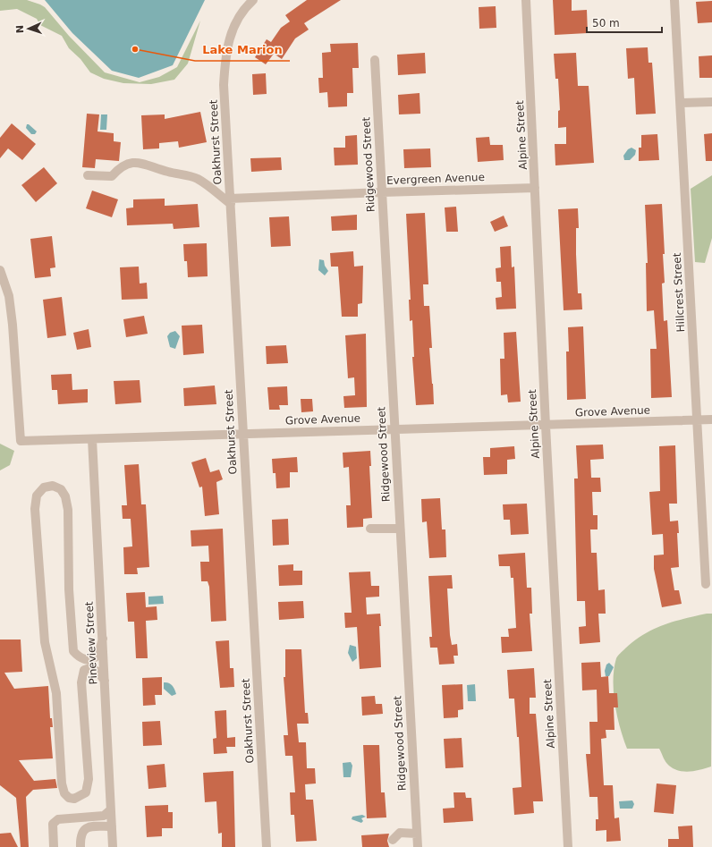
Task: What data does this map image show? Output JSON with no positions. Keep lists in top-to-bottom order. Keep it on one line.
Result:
{"streets":{"street":["Alpine Street","Oakhurst Street","Ridgewood Street","Evergreen Avenue","Hillcrest Street","Grove Avenue","Pineview Street"]},"crossings":[["Alpine Street","Evergreen Avenue"],["Alpine Street","Grove Avenue"],["Oakhurst Street","Evergreen Avenue"],["Oakhurst Street","Grove Avenue"],["Ridgewood Street","Evergreen Avenue"],["Ridgewood Street","Grove Avenue"],["Hillcrest Street","Grove Avenue"],["Grove Avenue","Pineview Street"]],"places":["Lake Marion"],"scale_bar":"50 m","north":"left"}
